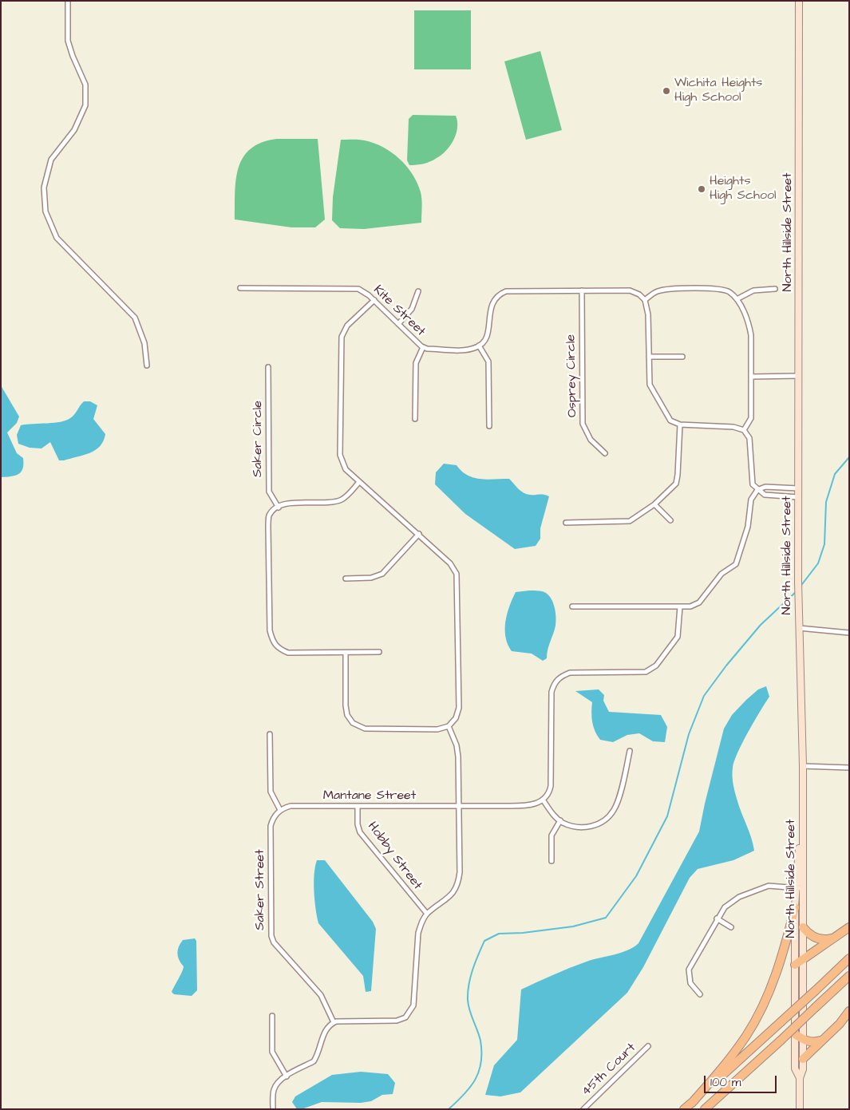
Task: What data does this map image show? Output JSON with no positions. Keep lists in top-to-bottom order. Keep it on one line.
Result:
{"streets":{"main road":["North Hillside Street"],"street":["Kite Street","Osprey Circle","Saker Circle","Mantane Street","Hobby Street","Saker Street","45th Court"]},"crossings":[["Mantane Street","Hobby Street"],["Mantane Street","Saker Street"]],"places":["Wichita Heights High School","Heights High School"],"scale_bar":"100 m"}
